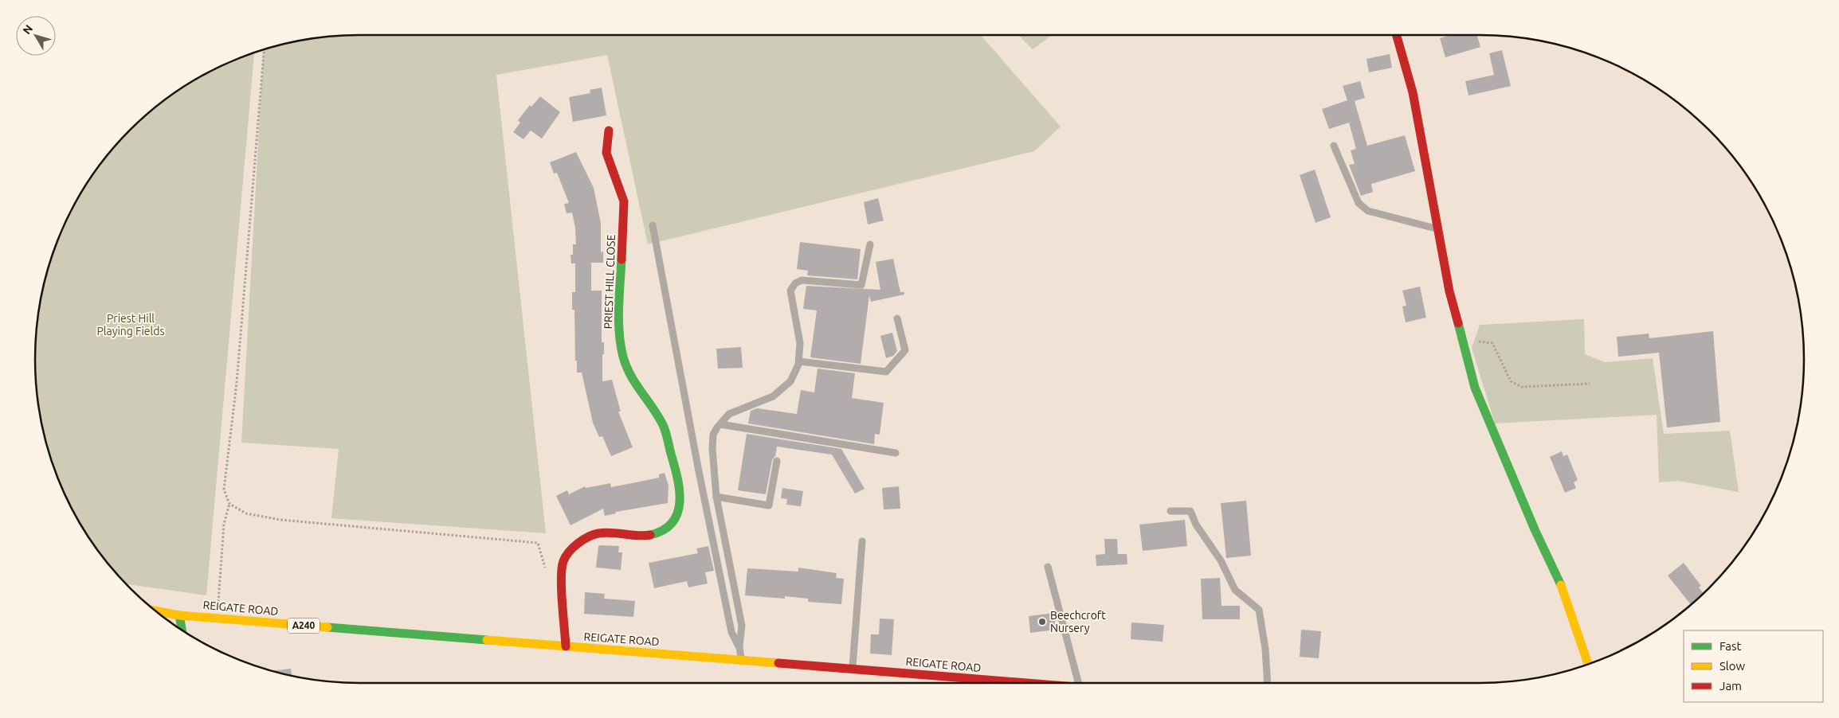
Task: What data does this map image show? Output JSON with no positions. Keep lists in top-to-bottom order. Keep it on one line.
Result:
{"streets":{"main road":["PRIEST HILL CLOSE","REIGATE ROAD","A240"]},"crossings":[["PRIEST HILL CLOSE","REIGATE ROAD"]],"parks":["Priest Hill Playing Fields"],"places":["Beechcroft Nursery"],"legend":["Fast","Slow","Jam"],"north":"top left"}
